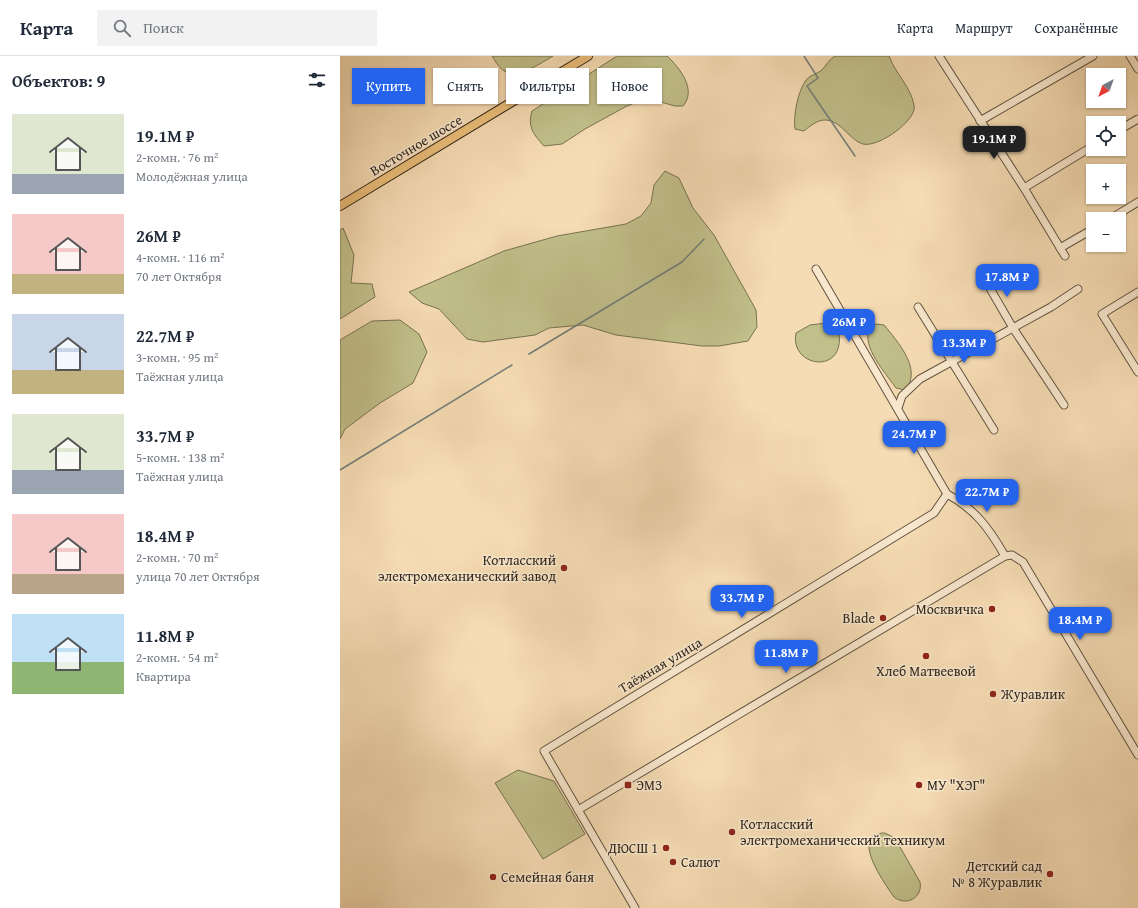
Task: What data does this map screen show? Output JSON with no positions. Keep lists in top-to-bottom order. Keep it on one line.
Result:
{"streets":{"main road":["Восточное шоссе"],"street":["Таёжная улица"]},"places":{"other":["Котласский электромеханический завод","Москвичка","Blade","Хлеб Матвеевой","Журавлик","МУ \"ХЭГ\"","Котласский электромеханический техникум","ДЮСШ 1","Салют","Детский сад № 8 Журавлик","Семейная баня"],"transit":["ЭМЗ"]},"north":"bottom left","page":{"header":"Карта","search":"Поиск","nav":["Карта","Маршрут","Сохранённые"],"heading":"Объектов: 9","map_buttons":["+","−"],"chip":["Купить","Снять","Фильтры","Новое"],"list":[{"name":"19.1M ₽","note":"2-комн. · 76 m² · Молодёжная улица"},{"name":"26M ₽","note":"4-комн. · 116 m² · 70 лет Октября"},{"name":"22.7M ₽","note":"3-комн. · 95 m² · Таёжная улица"},{"name":"33.7M ₽","note":"5-комн. · 138 m² · Таёжная улица"},{"name":"18.4M ₽","note":"2-комн. · 70 m² · улица 70 лет Октября"},{"name":"11.8M ₽","note":"2-комн. · 54 m² · Квартира"}],"price":["19.1M ₽","17.8M ₽","26M ₽","13.3M ₽","24.7M ₽","22.7M ₽","33.7M ₽","18.4M ₽","11.8M ₽"]}}
